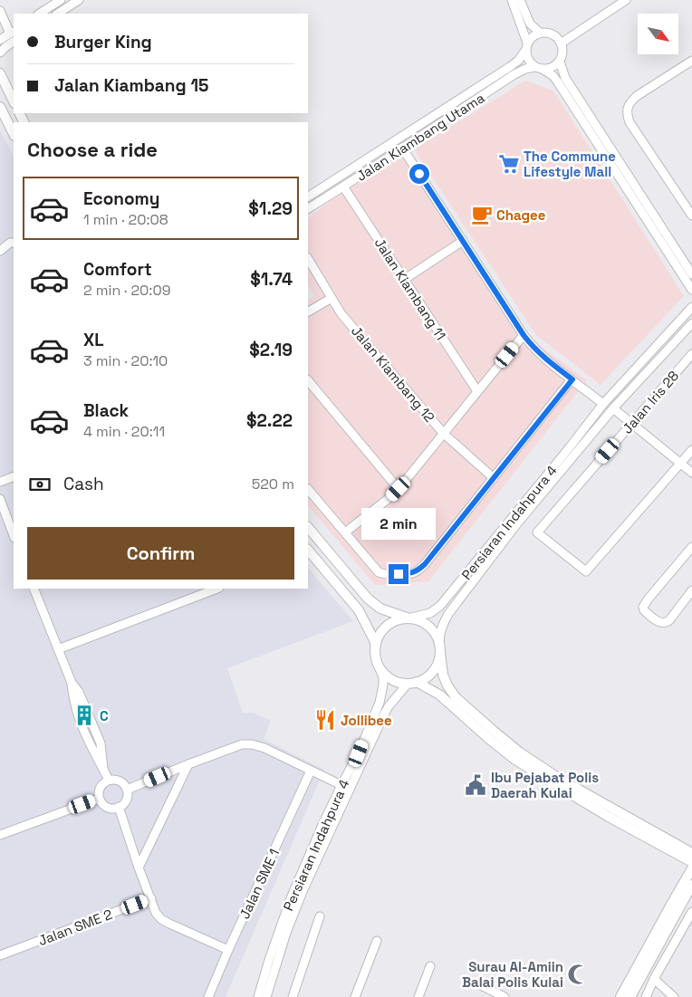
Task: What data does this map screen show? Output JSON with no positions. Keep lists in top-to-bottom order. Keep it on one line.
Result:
{"streets":{"street":["Jalan Kiambang Utama","Jalan Kiambang 11","Jalan Kiambang 12","Jalan Iris 28","Persiaran Indahpura 4","Jalan SME 1","Jalan SME 2"]},"crossings":[["Jalan Kiambang Utama","Jalan Kiambang 11"]],"places":{"supermarket":["The Commune Lifestyle Mall"],"cafe":["Chagee"],"building":["C"],"restaurant":["Jollibee"],"public building":["Ibu Pejabat Polis Daerah Kulai"],"mosque":["Surau Al-Amiin Balai Polis Kulai"]},"north":"bottom right","page":{"banner":["Burger King","Jalan Kiambang 15"],"heading":"Choose a ride","list":[{"name":"Economy","note":"1 min · 20:08","value":"$1.29"},{"name":"Comfort","note":"2 min · 20:09","value":"$1.74"},{"name":"XL","note":"3 min · 20:10","value":"$2.19"},{"name":"Black","note":"4 min · 20:11","value":"$2.22"}],"pay":["Cash","520 m"],"bubble":"2 min","buttons":"Confirm"}}
